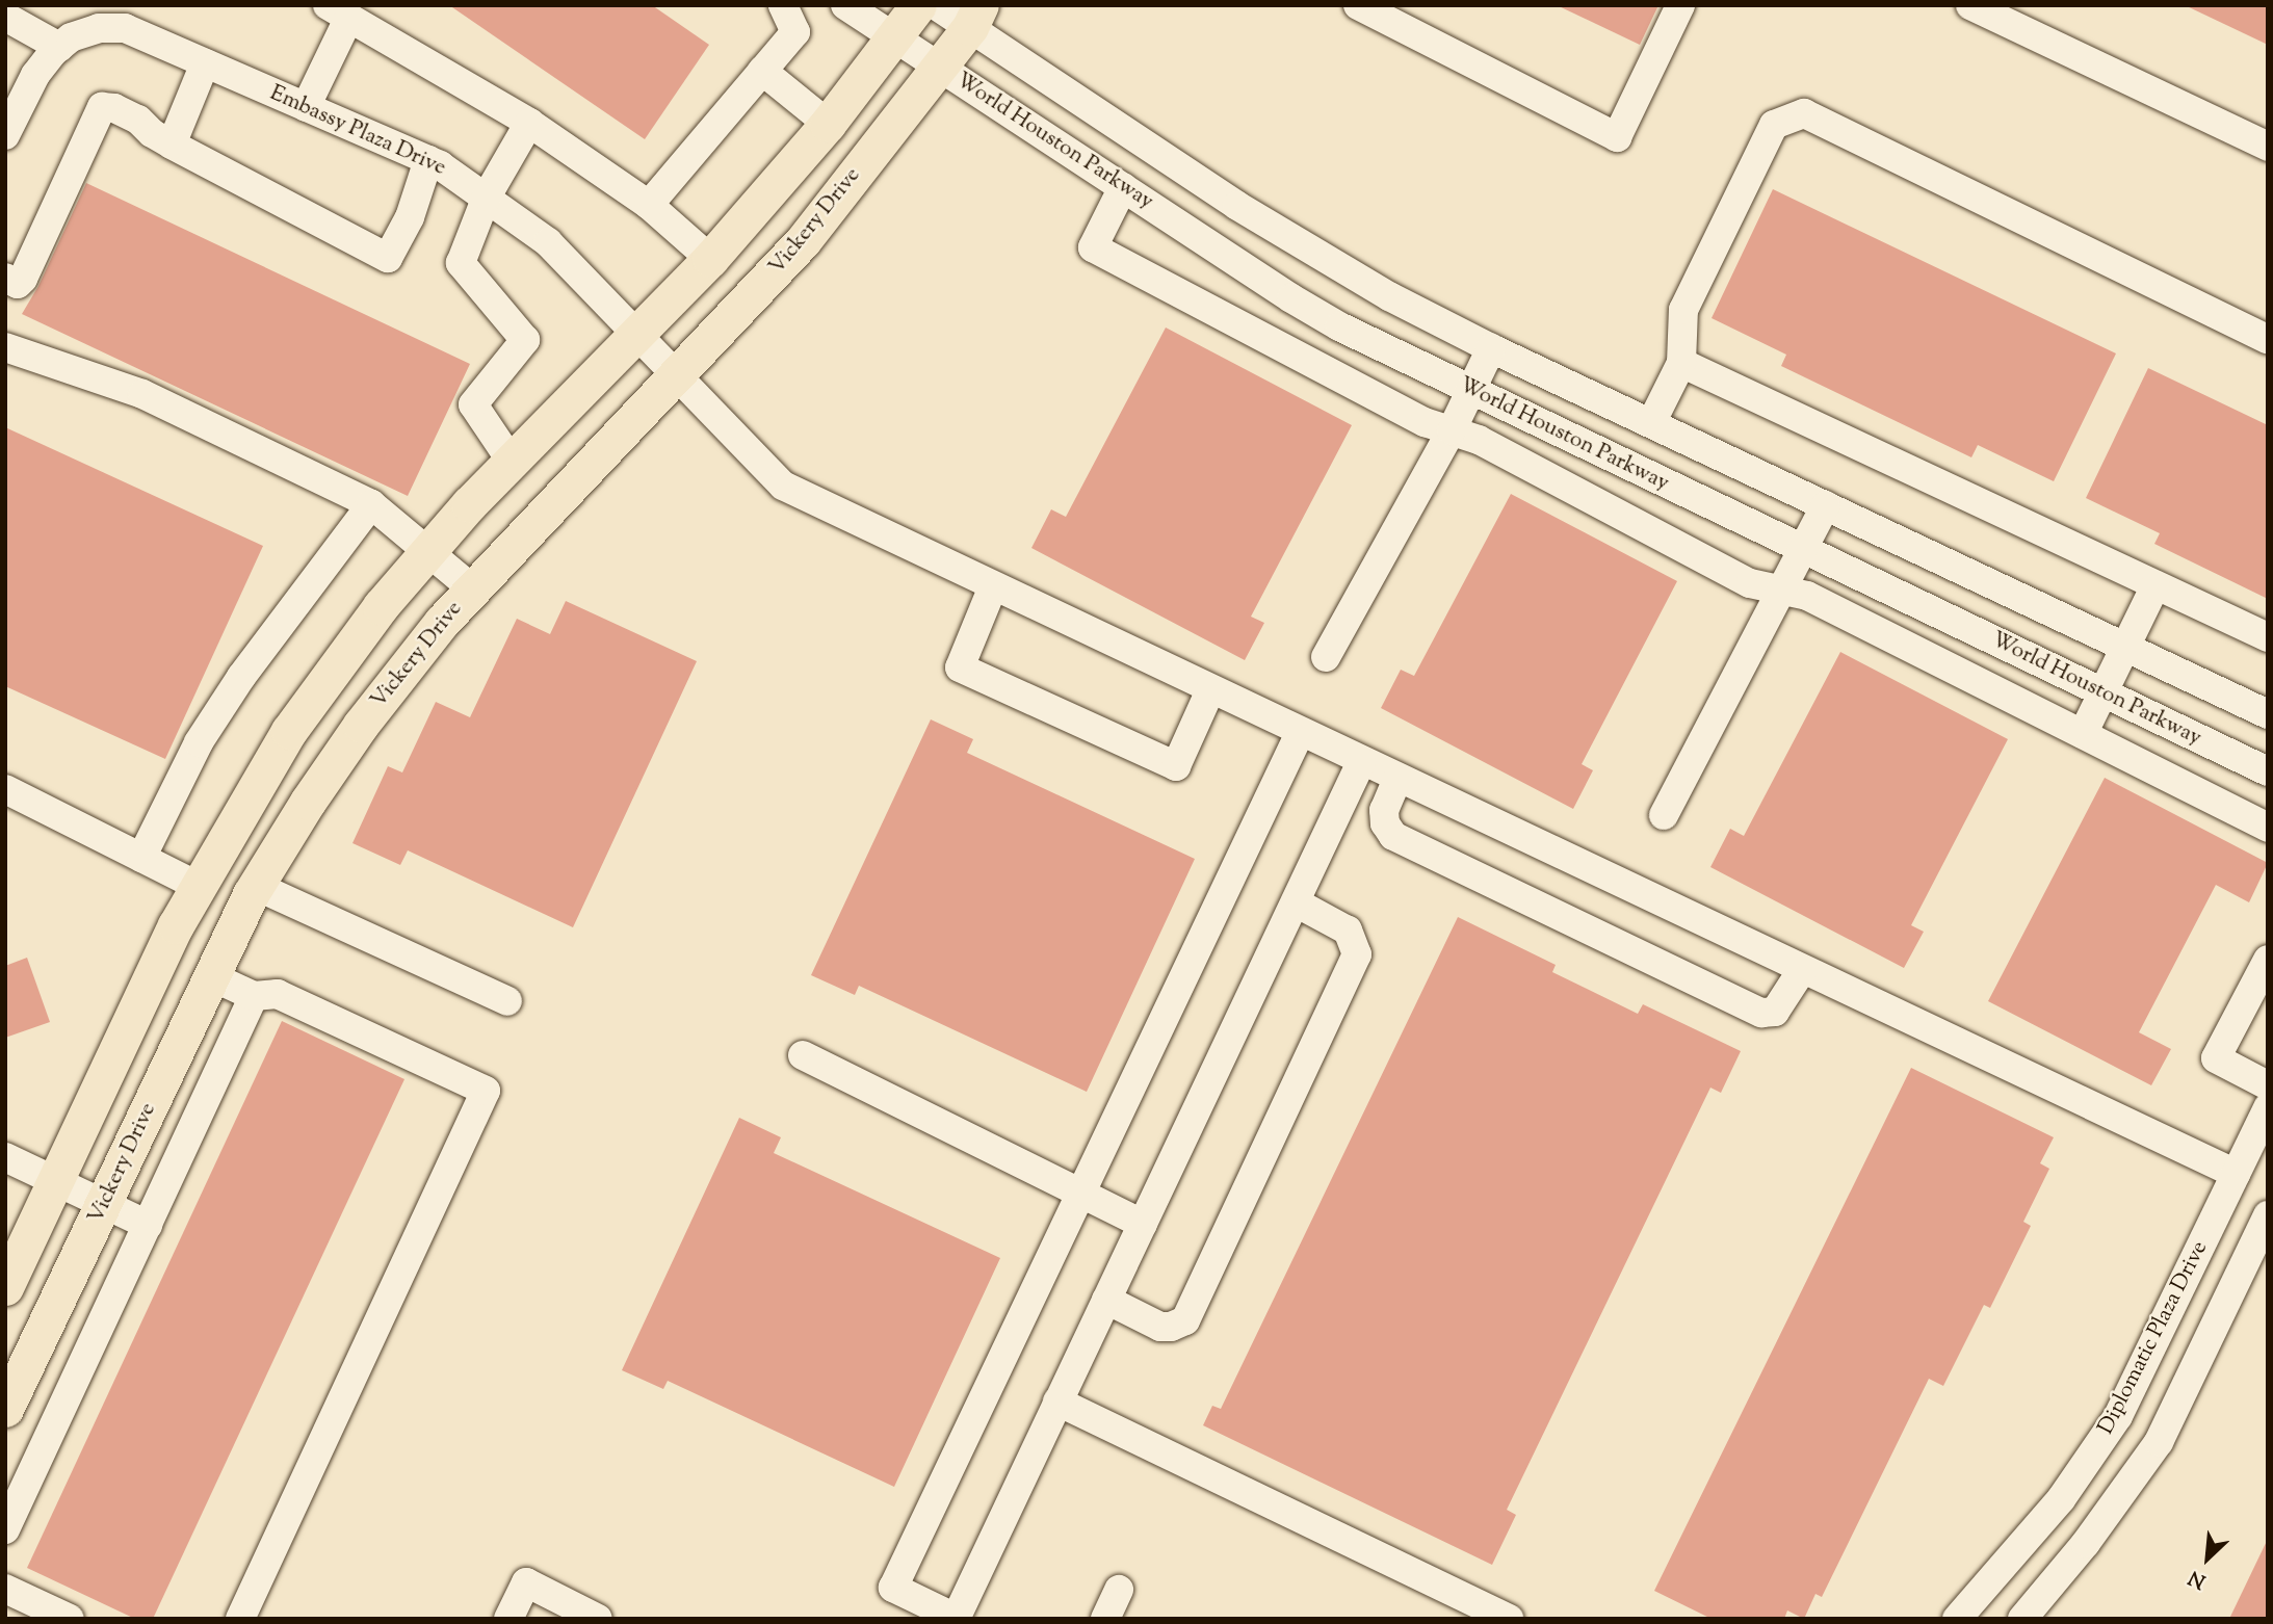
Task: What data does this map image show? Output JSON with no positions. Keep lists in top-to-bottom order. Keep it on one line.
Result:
{"streets":{"main road":["Vickery Drive"],"street":["Embassy Plaza Drive","World Houston Parkway","Diplomatic Plaza Drive"]},"crossings":[["Embassy Plaza Drive","Vickery Drive"],["World Houston Parkway","Vickery Drive"]],"north":"bottom left"}
